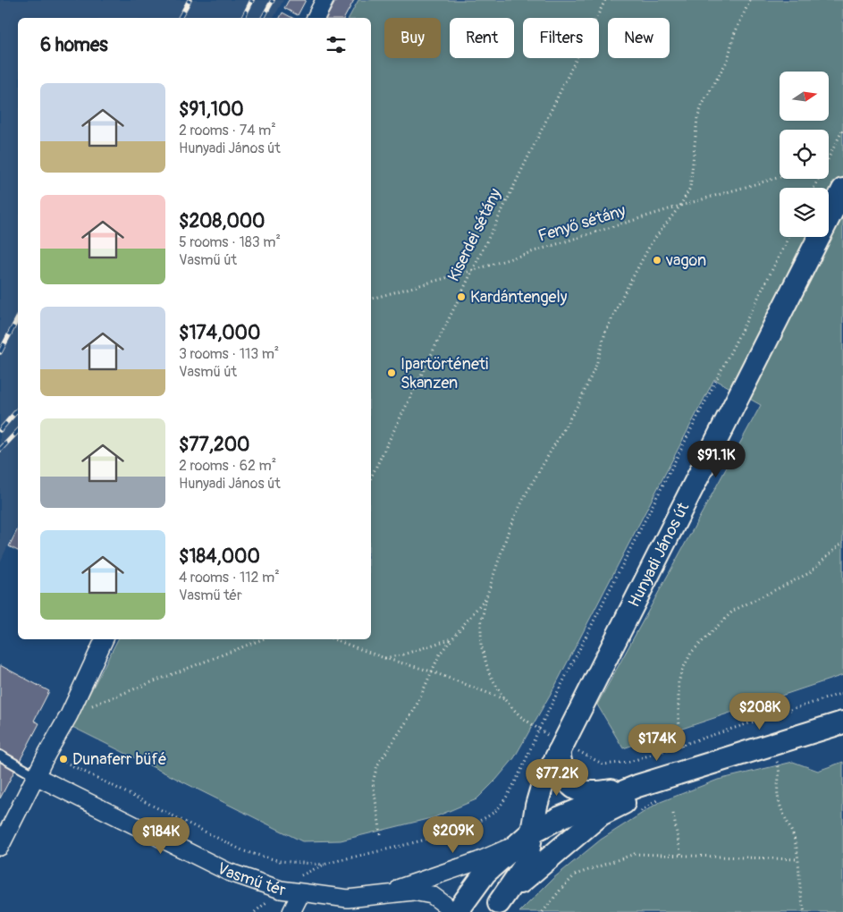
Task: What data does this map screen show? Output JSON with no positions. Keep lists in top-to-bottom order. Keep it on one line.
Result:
{"streets":{"street":["Hunyadi János út","Vasmű tér"],"path":["Fenyő sétány","Kiserdei sétány"]},"crossings":[["Fenyő sétány","Kiserdei sétány"]],"places":["vagon","Kardántengely","Ipartörténeti Skanzen","Dunaferr büfé"],"north":"right","page":{"chip":["Buy","Rent","Filters","New"],"heading":"6 homes","list":[{"name":"$91,100","note":"2 rooms · 74 m² · Hunyadi János út"},{"name":"$208,000","note":"5 rooms · 183 m² · Vasmű út"},{"name":"$174,000","note":"3 rooms · 113 m² · Vasmű út"},{"name":"$77,200","note":"2 rooms · 62 m² · Hunyadi János út"},{"name":"$184,000","note":"4 rooms · 112 m² · Vasmű tér"}],"price":["$91.1K","$208K","$174K","$77.2K","$209K","$184K"]}}
